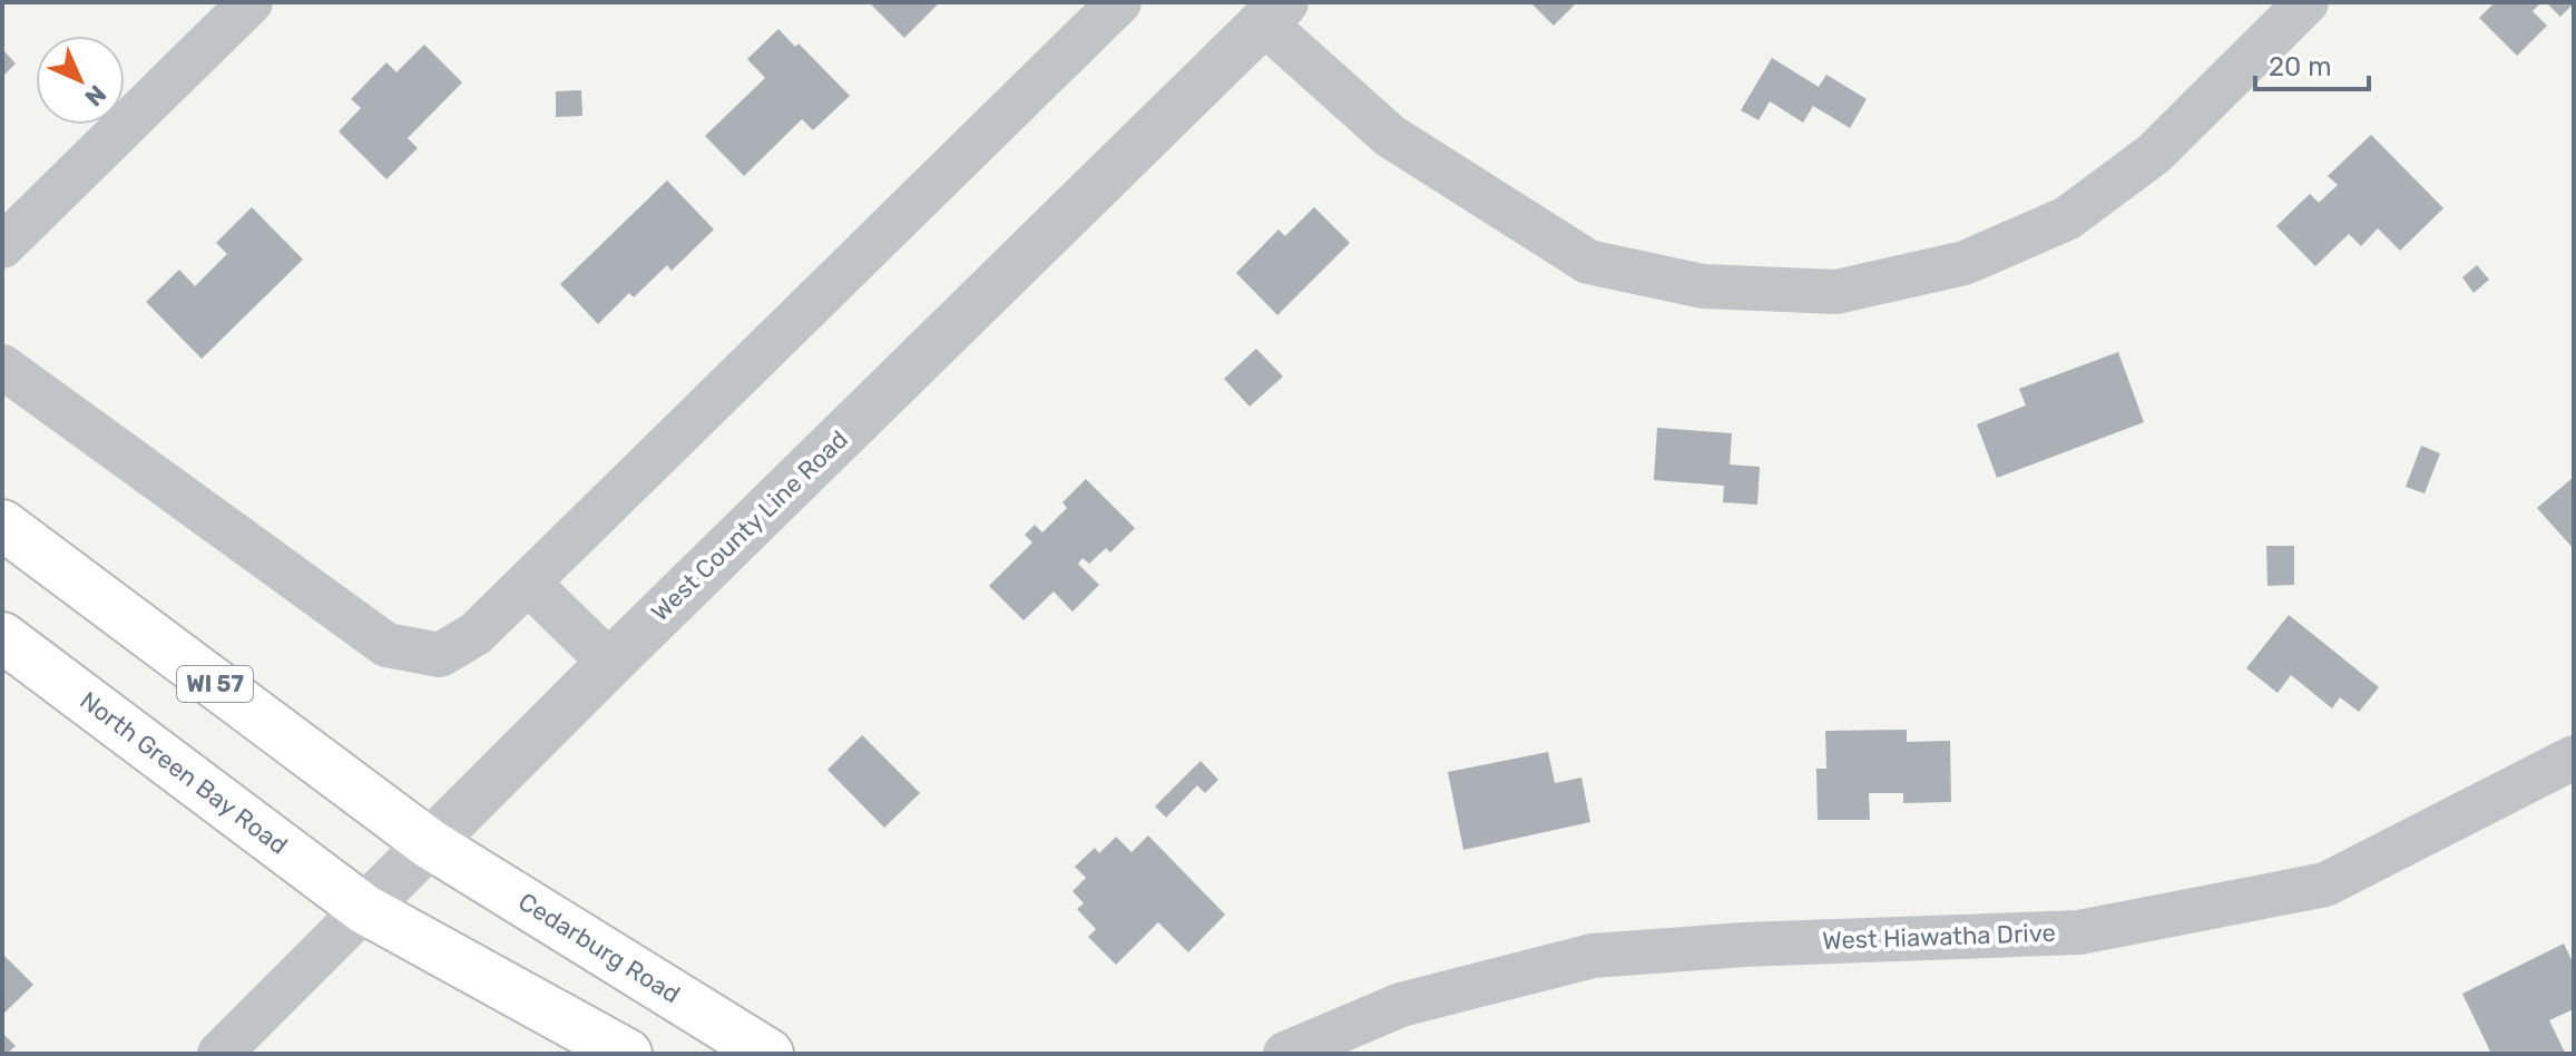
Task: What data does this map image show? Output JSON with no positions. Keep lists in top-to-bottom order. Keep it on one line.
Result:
{"streets":{"main road":["WI 57","North Green Bay Road","Cedarburg Road"],"street":["West County Line Road","West Hiawatha Drive"]},"crossings":[["West County Line Road","WI 57"],["West County Line Road","North Green Bay Road"],["West County Line Road","Cedarburg Road"],["WI 57","Cedarburg Road"]],"scale_bar":"20 m","north":"bottom right"}
